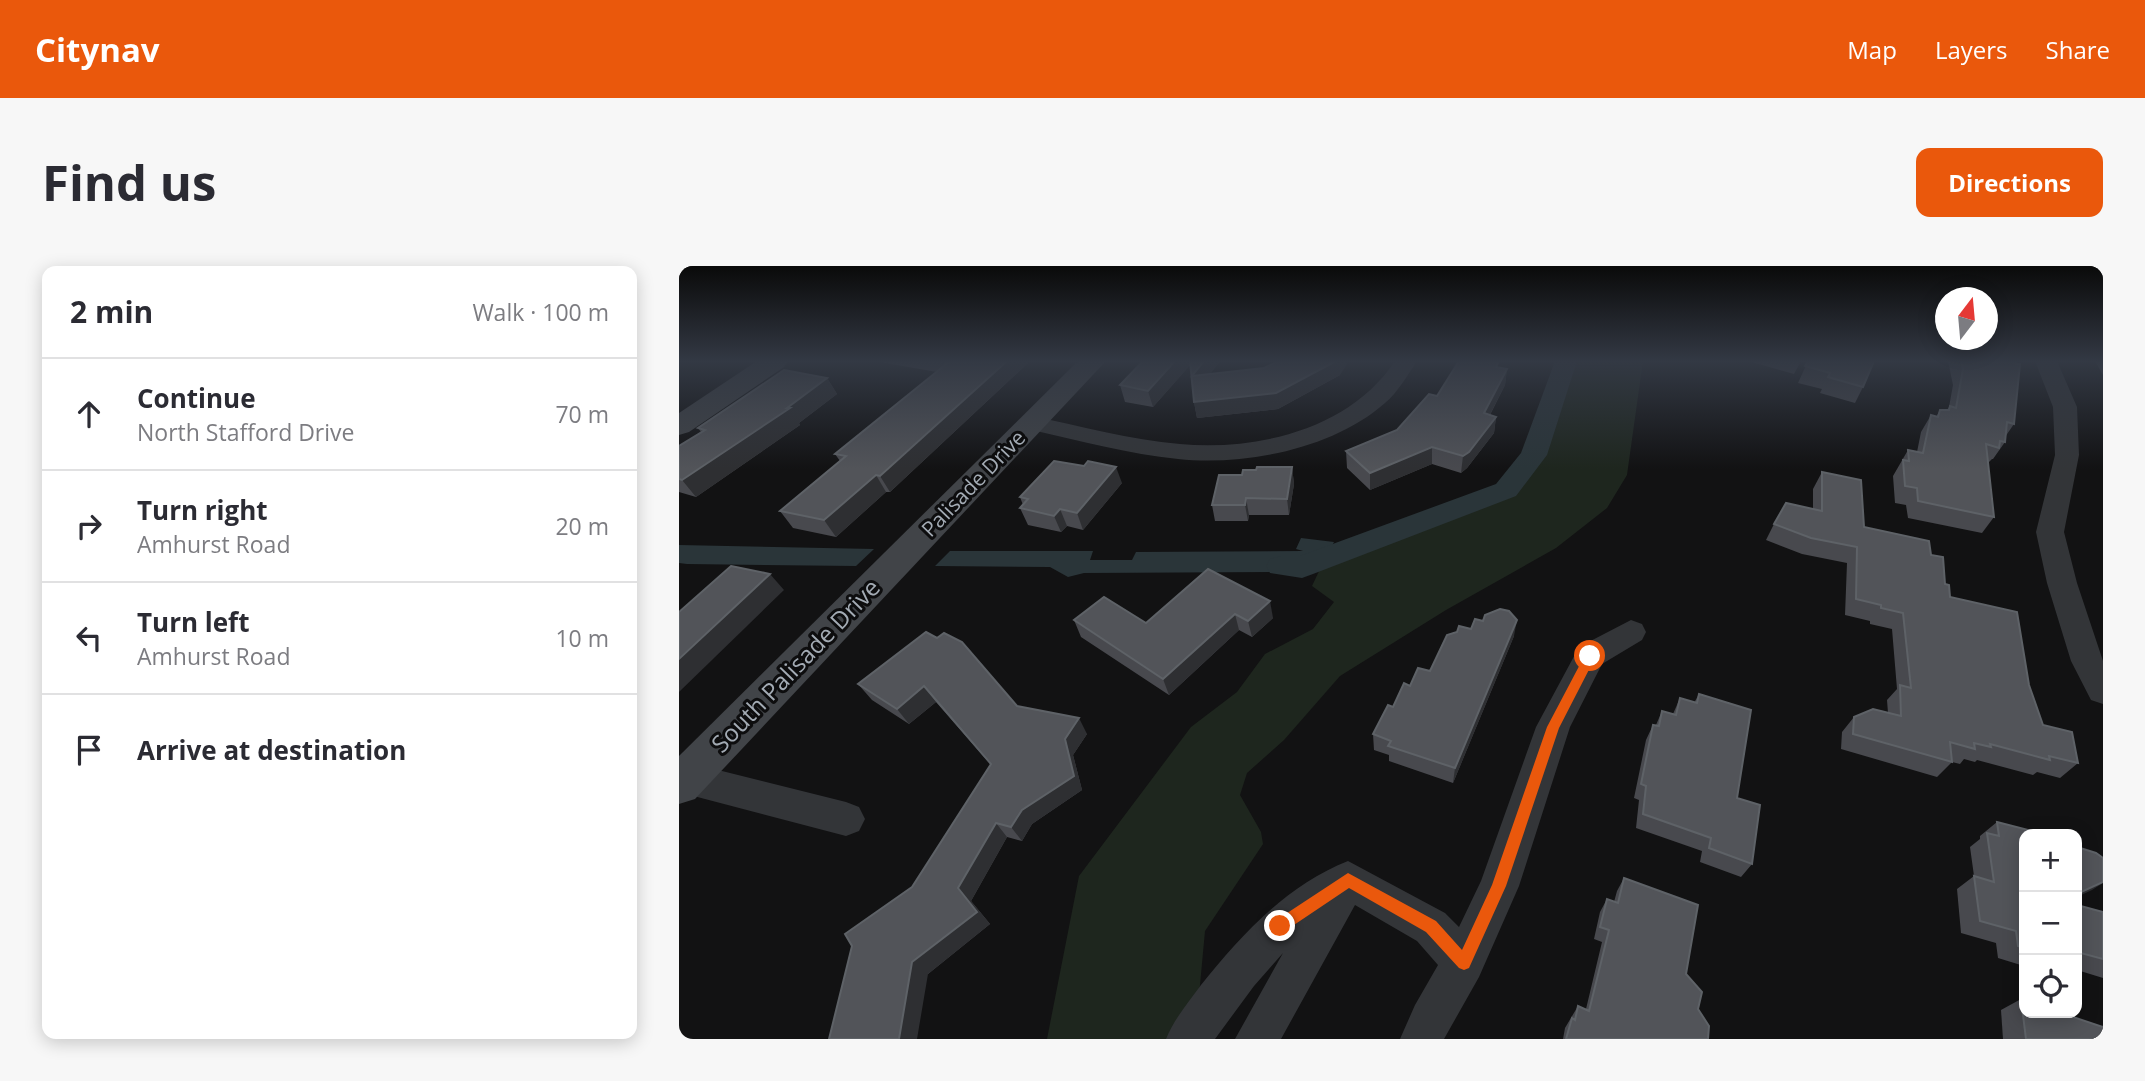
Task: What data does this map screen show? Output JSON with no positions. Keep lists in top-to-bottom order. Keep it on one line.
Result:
{"streets":{"street":["Palisade Drive","South Palisade Drive"]},"crossings":[["Palisade Drive","South Palisade Drive"]],"north":"top","page":{"header":"Citynav","nav":["Map","Layers","Share"],"buttons":"Directions","title":"Find us","heading":["2 min","Walk · 100 m"],"list":[["Continue","North Stafford Drive","70 m"],["Turn right","Amhurst Road","20 m"],["Turn left","Amhurst Road","10 m"],"Arrive at destination"],"map_buttons":["+","−"]}}
